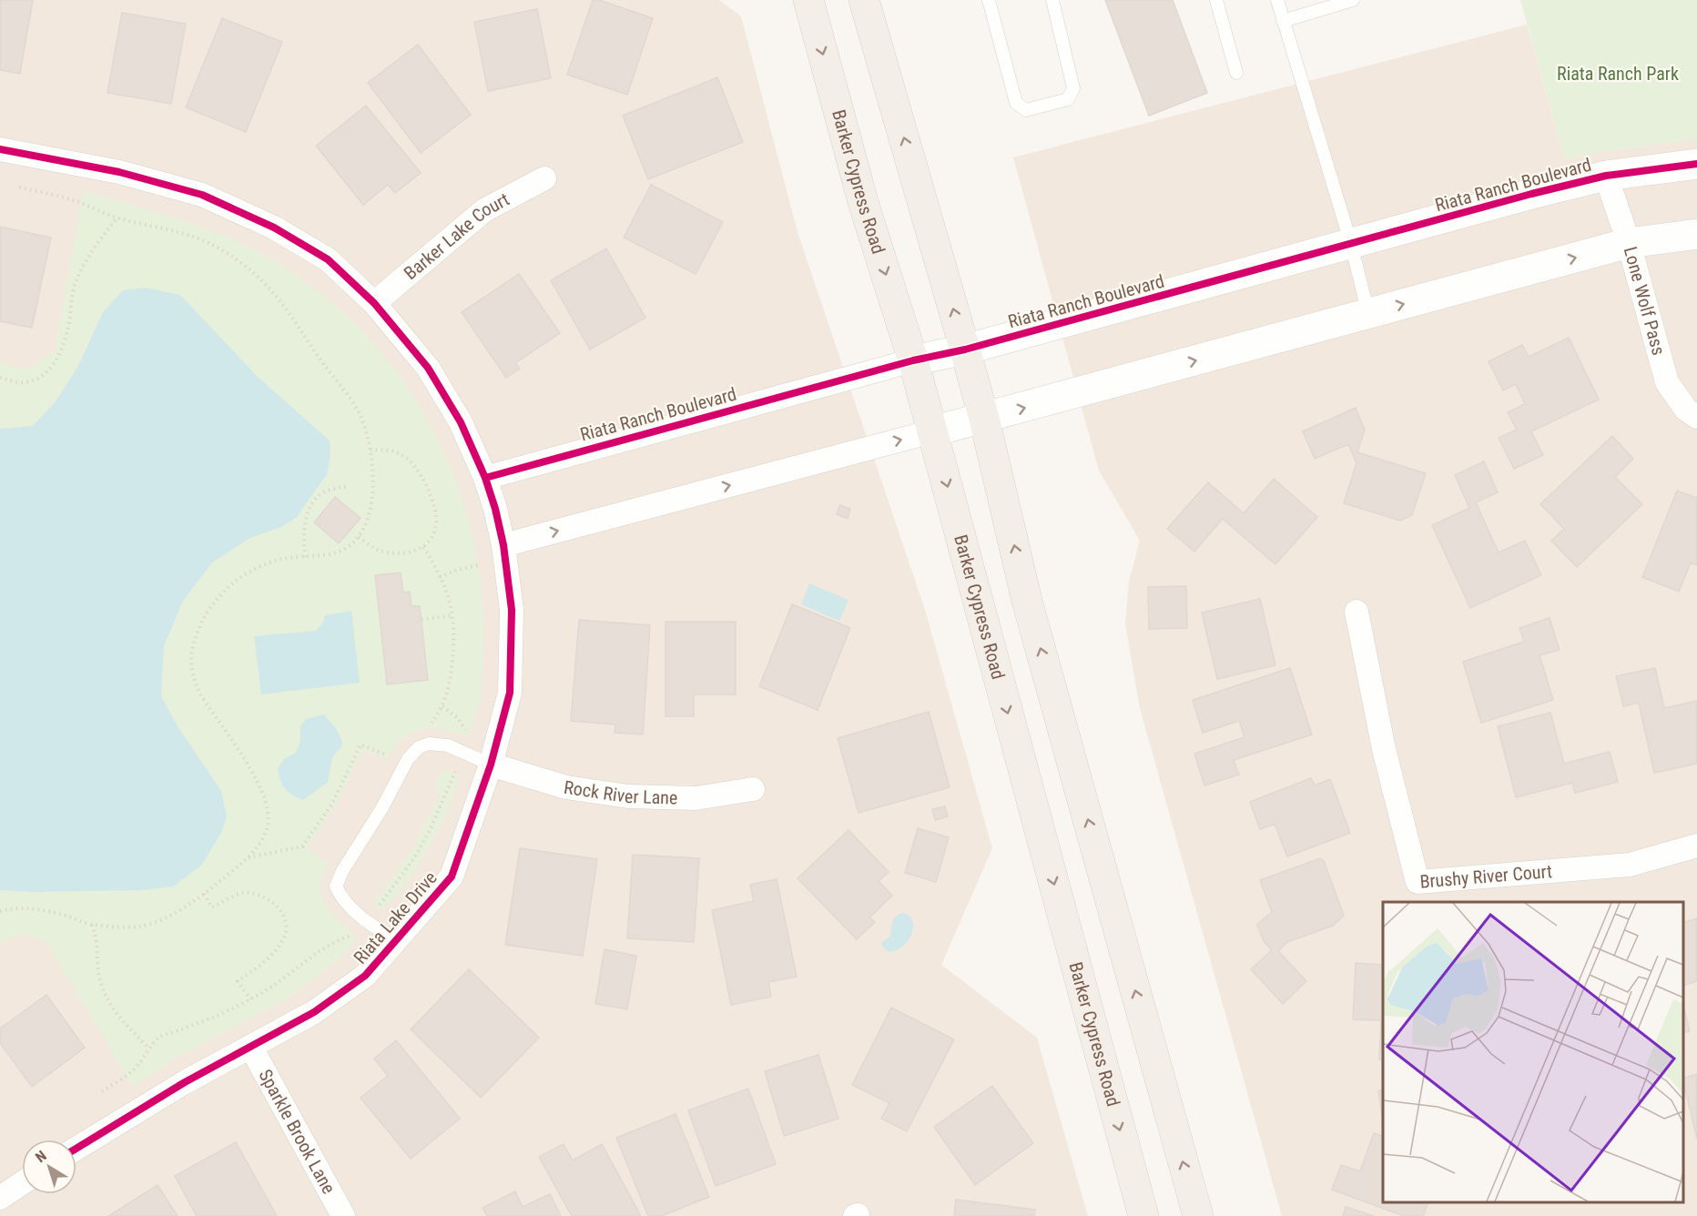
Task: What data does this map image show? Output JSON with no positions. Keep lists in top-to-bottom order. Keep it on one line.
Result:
{"streets":{"main road":["Barker Cypress Road"],"street":["Riata Ranch Boulevard","Barker Lake Court","Lone Wolf Pass","Rock River Lane","Brushy River Court","Riata Lake Drive","Sparkle Brook Lane"]},"crossings":[["Barker Cypress Road","Riata Ranch Boulevard"],["Riata Ranch Boulevard","Lone Wolf Pass"],["Riata Ranch Boulevard","Riata Lake Drive"],["Barker Lake Court","Riata Lake Drive"],["Rock River Lane","Riata Lake Drive"],["Riata Lake Drive","Sparkle Brook Lane"]],"parks":["Riata Ranch Park"],"north":"top left"}
